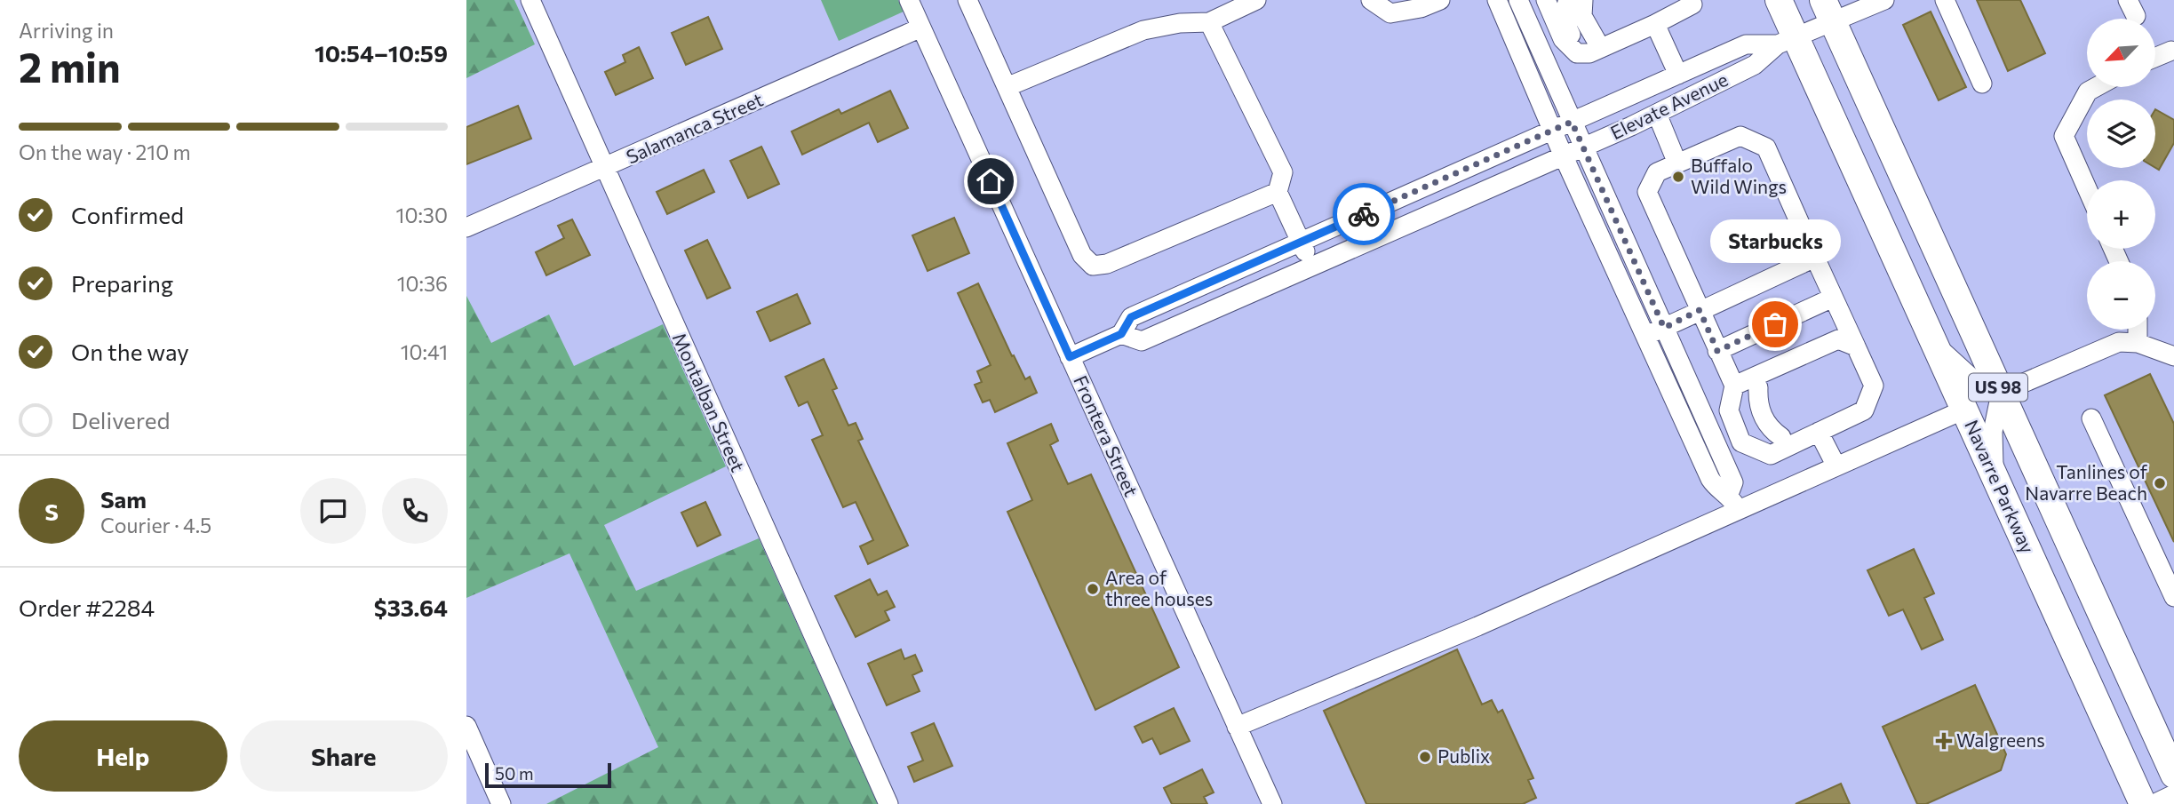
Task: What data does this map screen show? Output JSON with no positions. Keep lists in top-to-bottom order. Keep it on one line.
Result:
{"streets":{"highway":["US 98","Navarre Parkway"],"street":["Elevate Avenue","Salamanca Street","Montalban Street","Frontera Street"]},"crossings":[["Elevate Avenue","Navarre Parkway"],["Salamanca Street","Montalban Street"],["Salamanca Street","Frontera Street"]],"places":{"other":["Buffalo Wild Wings","Starbucks","Tanlines of Navarre Beach","Area of three houses","Publix"],"health":["Walgreens"]},"scale_bar":"50 m","north":"bottom left","page":{"heading":["2 min","Arriving in","10:54–10:59"],"panel":["Sam","Courier · 4.5","Order #2284","$33.64"],"map_buttons":["+","−"],"bar":"On the way · 210 m","list":[["Confirmed","10:30"],["Preparing","10:36"],["On the way","10:41"],"Delivered"],"bubble":"Starbucks","round":"S","buttons":["Help","Share"],"scale":"50 m"}}
